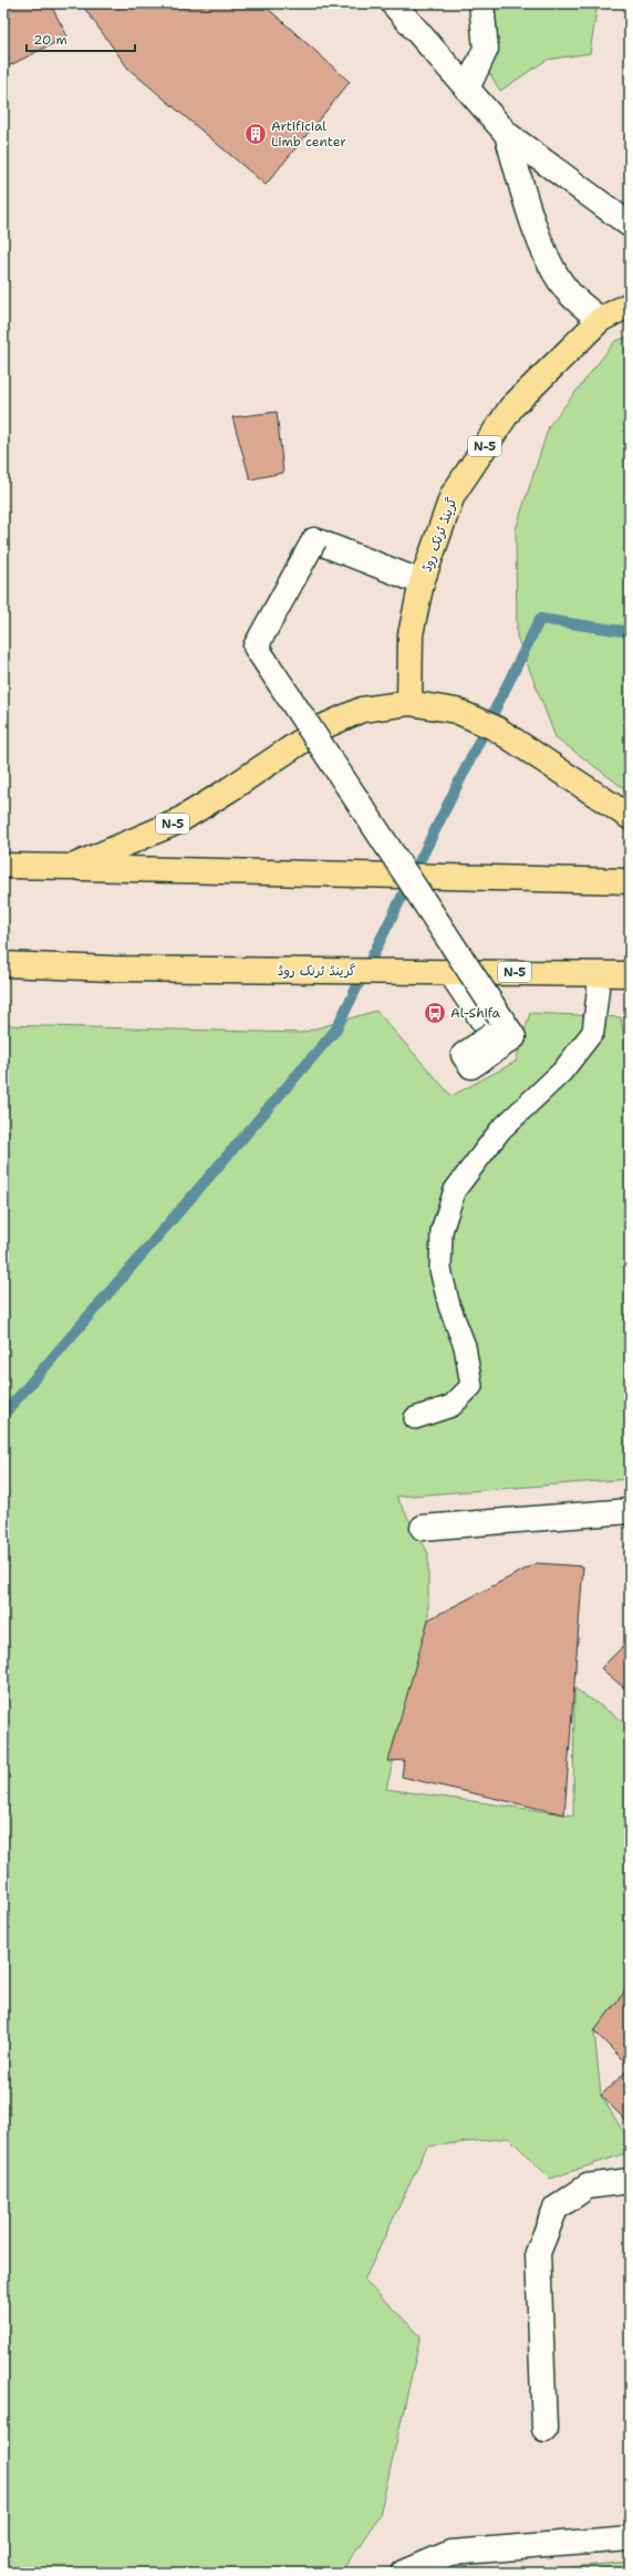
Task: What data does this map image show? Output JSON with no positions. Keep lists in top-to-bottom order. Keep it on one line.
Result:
{"streets":{"highway":["N-5","گرینڈ ٹرنک روڈ"]},"crossings":[["N-5","گرینڈ ٹرنک روڈ"]],"places":{"building":["Artificial Limb center"],"bus stop":["Al-Shifa"]},"scale_bar":"20 m"}
